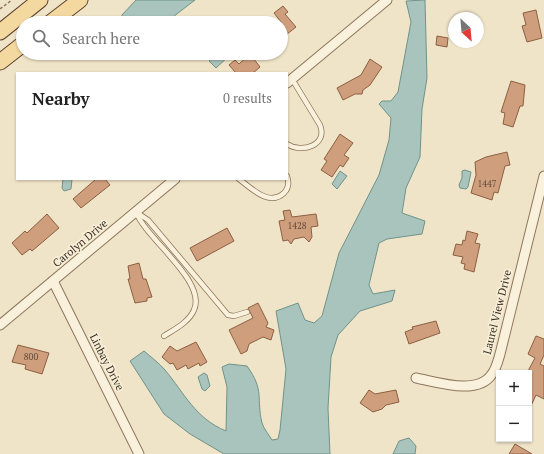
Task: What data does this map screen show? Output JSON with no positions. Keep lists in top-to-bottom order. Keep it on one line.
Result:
{"streets":{"street":["Carolyn Drive","Laurel View Drive","Linbay Drive"]},"crossings":[["Carolyn Drive","Linbay Drive"]],"house_numbers":["1447","1428","800"],"north":"bottom right","page":{"search":"Search here","heading":["Nearby","0 results"],"map_buttons":["+","−"]}}
